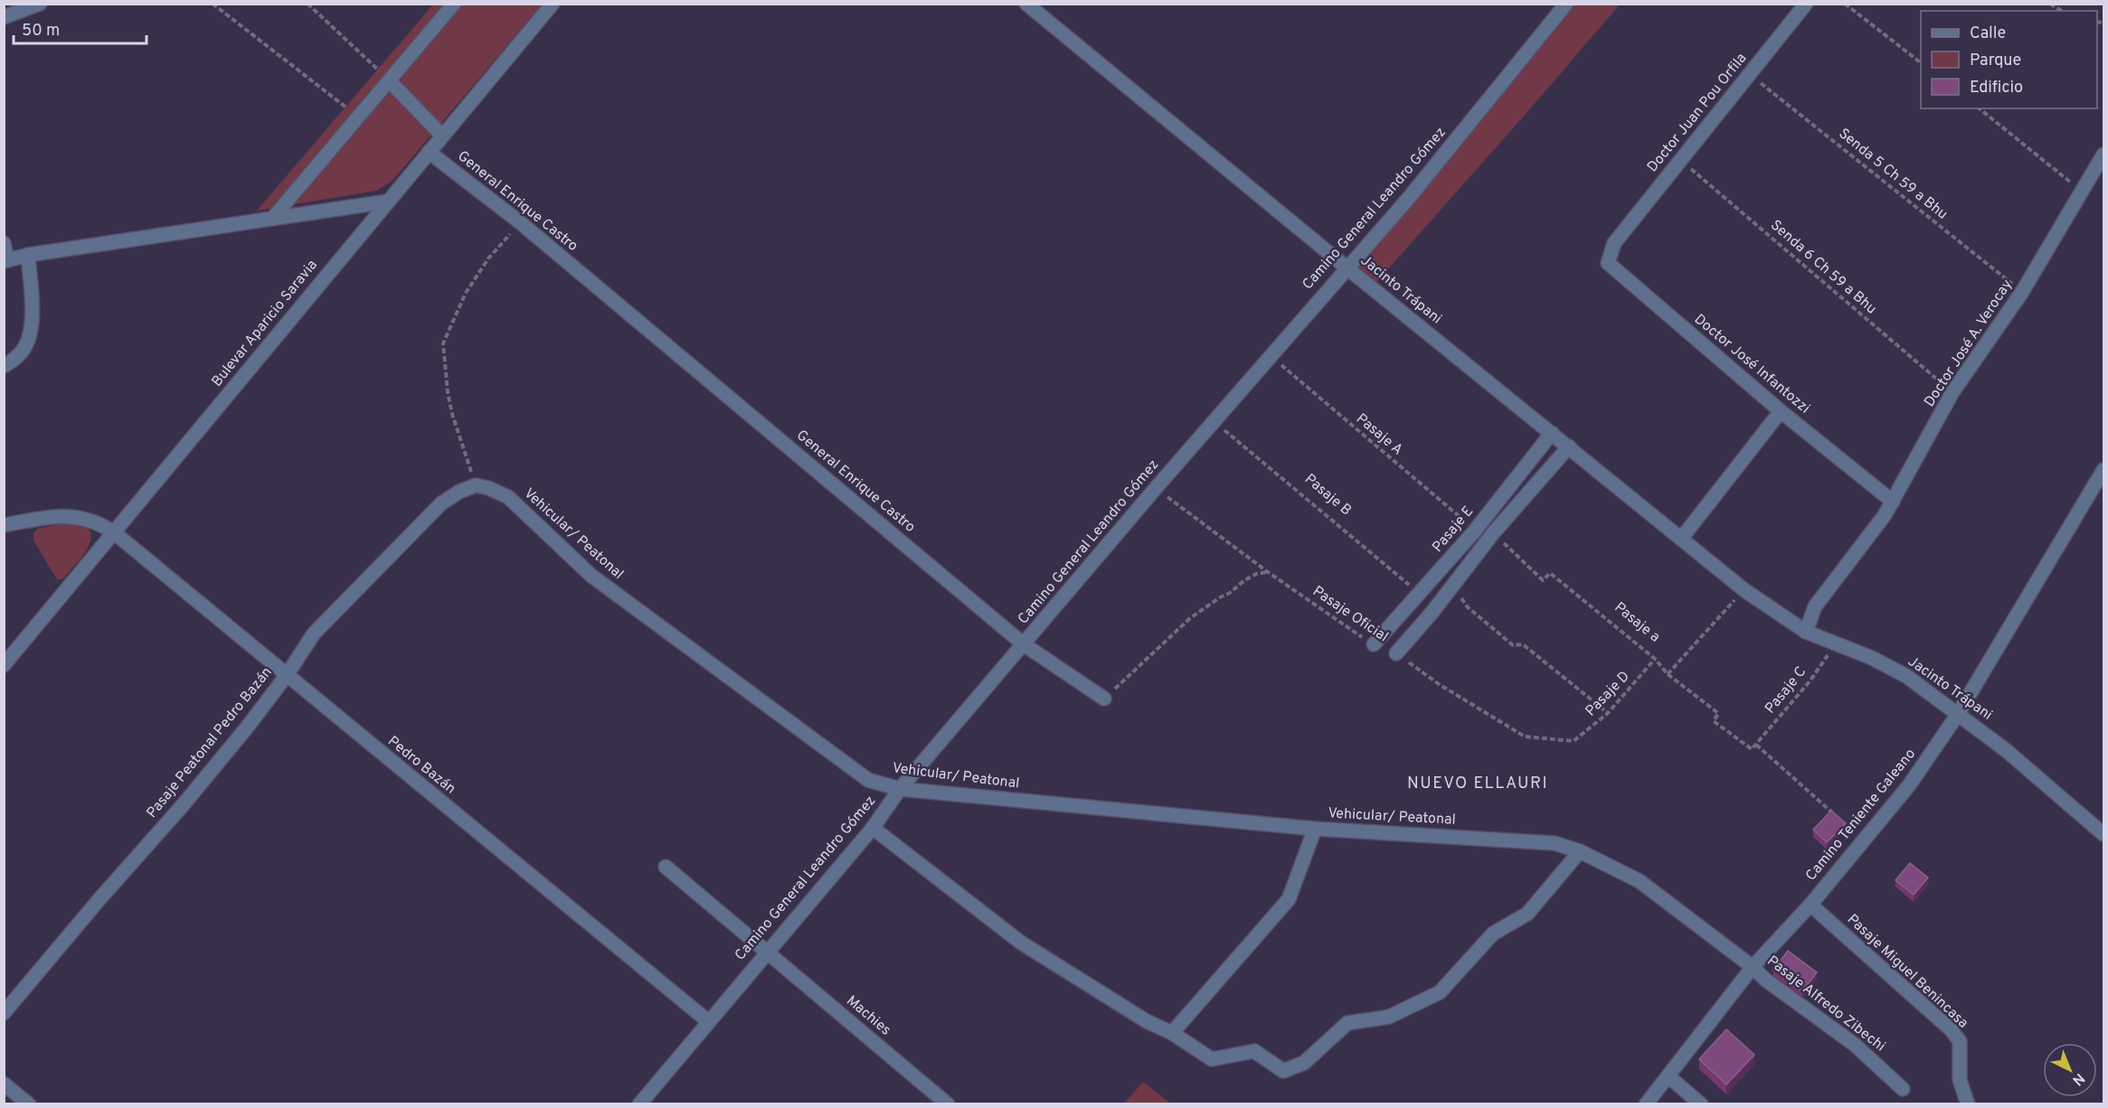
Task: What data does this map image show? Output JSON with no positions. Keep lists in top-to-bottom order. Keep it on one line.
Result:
{"streets":{"street":["Doctor Juan Pou Orfila","General Enrique Castro","Camino General Leandro Gómez","Jacinto Trápani","Bulevar Aparicio Saravia","Doctor José A. Verocay","Doctor José Infantozzi","Pasaje E","Vehicular/ Peatonal","Pasaje Peatonal Pedro Bazán","Pedro Bazán","Camino Teniente Galeano","Pasaje Miguel Benincasa","Pasaje Alfredo Zibechi","Machies"],"path":["Senda 5 Ch 59 a Bhu","Senda 6 Ch 59 a Bhu","Pasaje A","Pasaje B","Pasaje Oficial","Pasaje a","Pasaje C","Pasaje D"]},"crossings":[["Doctor Juan Pou Orfila","Senda 5 Ch 59 a Bhu"],["Doctor Juan Pou Orfila","Senda 6 Ch 59 a Bhu"],["Doctor Juan Pou Orfila","Doctor José Infantozzi"],["Senda 5 Ch 59 a Bhu","Doctor José A. Verocay"],["General Enrique Castro","Camino General Leandro Gómez"],["General Enrique Castro","Bulevar Aparicio Saravia"],["Camino General Leandro Gómez","Jacinto Trápani"],["Camino General Leandro Gómez","Pasaje A"],["Camino General Leandro Gómez","Pasaje B"],["Camino General Leandro Gómez","Vehicular/ Peatonal"],["Camino General Leandro Gómez","Pasaje Oficial"],["Camino General Leandro Gómez","Pedro Bazán"],["Camino General Leandro Gómez","Machies"],["Senda 6 Ch 59 a Bhu","Doctor José A. Verocay"],["Jacinto Trápani","Doctor José A. Verocay"],["Jacinto Trápani","Pasaje E"],["Jacinto Trápani","Pasaje C"],["Jacinto Trápani","Camino Teniente Galeano"],["Bulevar Aparicio Saravia","Pedro Bazán"],["Doctor José A. Verocay","Doctor José Infantozzi"],["Pasaje A","Pasaje E"],["Pasaje B","Pasaje E"],["Pasaje E","Pasaje Oficial"],["Vehicular/ Peatonal","Pasaje Peatonal Pedro Bazán"],["Vehicular/ Peatonal","Camino Teniente Galeano"],["Vehicular/ Peatonal","Pasaje Alfredo Zibechi"],["Pasaje Oficial","Pasaje D"],["Pasaje a","Pasaje C"],["Pasaje a","Pasaje D"],["Pasaje Peatonal Pedro Bazán","Pedro Bazán"],["Camino Teniente Galeano","Pasaje Miguel Benincasa"],["Camino Teniente Galeano","Pasaje Alfredo Zibechi"]],"districts":["NUEVO ELLAURI"],"legend":["Calle","Parque","Edificio"],"scale_bar":"50 m","north":"bottom right"}
